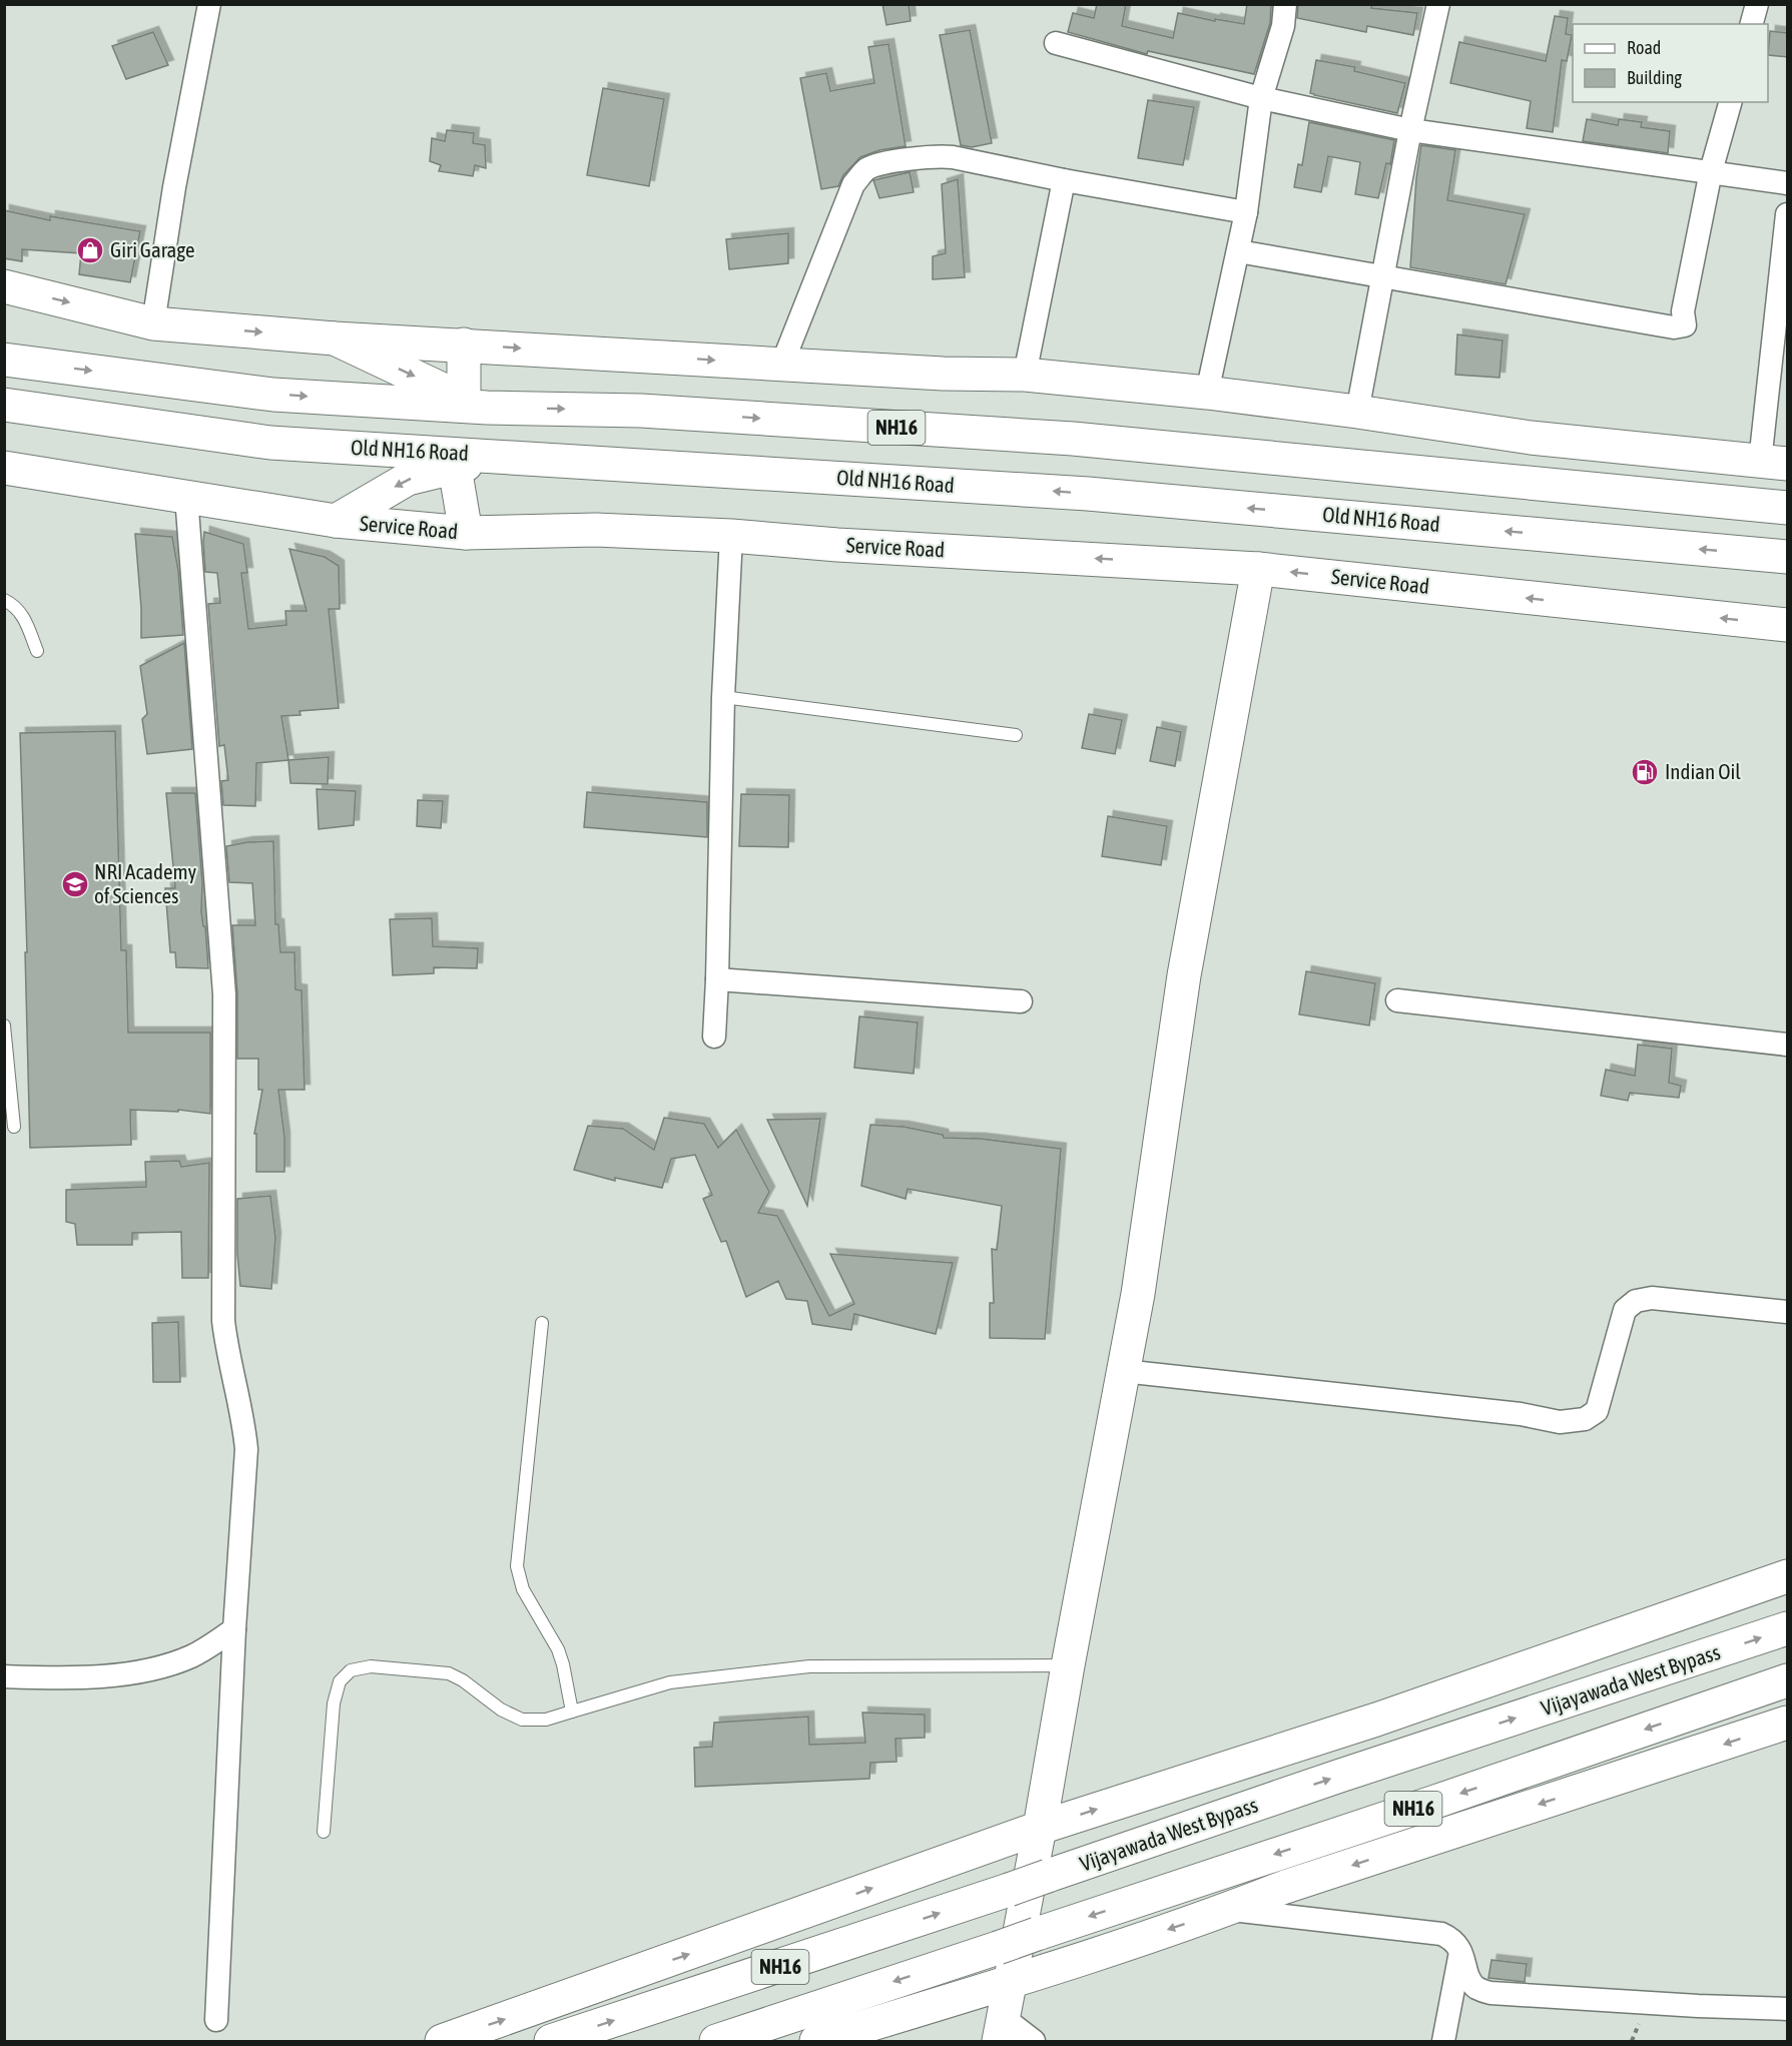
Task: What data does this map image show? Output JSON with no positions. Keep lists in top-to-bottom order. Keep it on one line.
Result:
{"streets":{"main road":["NH16","Old NH16 Road","Service Road","Vijayawada West Bypass"]},"places":{"shop":["Giri Garage"],"fuel station":["Indian Oil"],"school or university":["NRI Academy of Sciences"]},"legend":["Road","Building"]}
